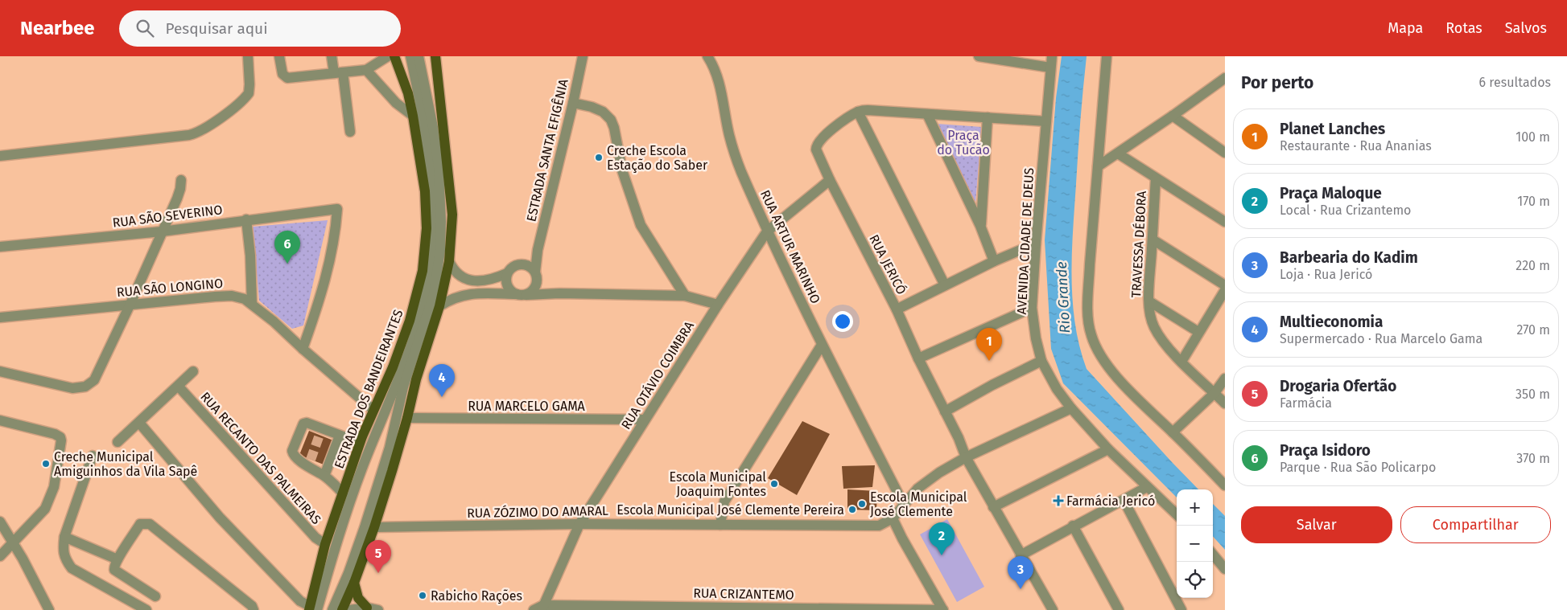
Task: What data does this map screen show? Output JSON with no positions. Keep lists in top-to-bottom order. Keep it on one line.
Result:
{"streets":{"main road":["ESTRADA DOS BANDEIRANTES"],"street":["ESTRADA SANTA EFIGÊNIA","RUA SÃO SEVERINO","AVENIDA CIDADE DE DEUS","TRAVESSA DÉBORA","RUA ARTUR MARINHO","RUA JERICÓ","RUA SÃO LONGINO","RUA OTÁVIO COIMBRA","RUA MARCELO GAMA","RUA RECANTO DAS PALMEIRAS","RUA ZÓZIMO DO AMARAL","RUA CRIZANTEMO"]},"crossings":[["RUA SÃO SEVERINO","RUA SÃO LONGINO"],["AVENIDA CIDADE DE DEUS","RUA JERICÓ"],["AVENIDA CIDADE DE DEUS","RUA ZÓZIMO DO AMARAL"],["RUA ARTUR MARINHO","RUA OTÁVIO COIMBRA"],["RUA ARTUR MARINHO","RUA ZÓZIMO DO AMARAL"],["RUA JERICÓ","RUA OTÁVIO COIMBRA"],["RUA JERICÓ","RUA ZÓZIMO DO AMARAL"],["RUA SÃO LONGINO","ESTRADA DOS BANDEIRANTES"],["RUA OTÁVIO COIMBRA","RUA MARCELO GAMA"],["RUA OTÁVIO COIMBRA","RUA ZÓZIMO DO AMARAL"],["RUA OTÁVIO COIMBRA","RUA CRIZANTEMO"],["ESTRADA DOS BANDEIRANTES","RUA RECANTO DAS PALMEIRAS"]],"water":["Rio Grande"],"parks":["Praça do Tucão"],"places":{"other":["Creche Escola Estação do Saber","Creche Municipal Amiguinhos da Vila Sapê","Escola Municipal Joaquim Fontes","Escola Municipal José Clemente","Escola Municipal José Clemente Pereira","Rabicho Rações"],"health":["Farmácia Jericó"]},"page":{"header":"Nearbee","search":"Pesquisar aqui","nav":["Mapa","Rotas","Salvos"],"heading":["Por perto","6 resultados"],"list":[{"mark":"1","name":"Planet Lanches","note":"Restaurante · Rua Ananias","value":"100 m"},{"mark":"2","name":"Praça Maloque","note":"Local · Rua Crizantemo","value":"170 m"},{"mark":"3","name":"Barbearia do Kadim","note":"Loja · Rua Jericó","value":"220 m"},{"mark":"4","name":"Multieconomia","note":"Supermercado · Rua Marcelo Gama","value":"270 m"},{"mark":"5","name":"Drogaria Ofertão","note":"Farmácia","value":"350 m"},{"mark":"6","name":"Praça Isidoro","note":"Parque · Rua São Policarpo","value":"370 m"}],"pins":["6","1","4","2","5","3"],"map_buttons":["+","−"],"buttons":["Salvar","Compartilhar"]}}
